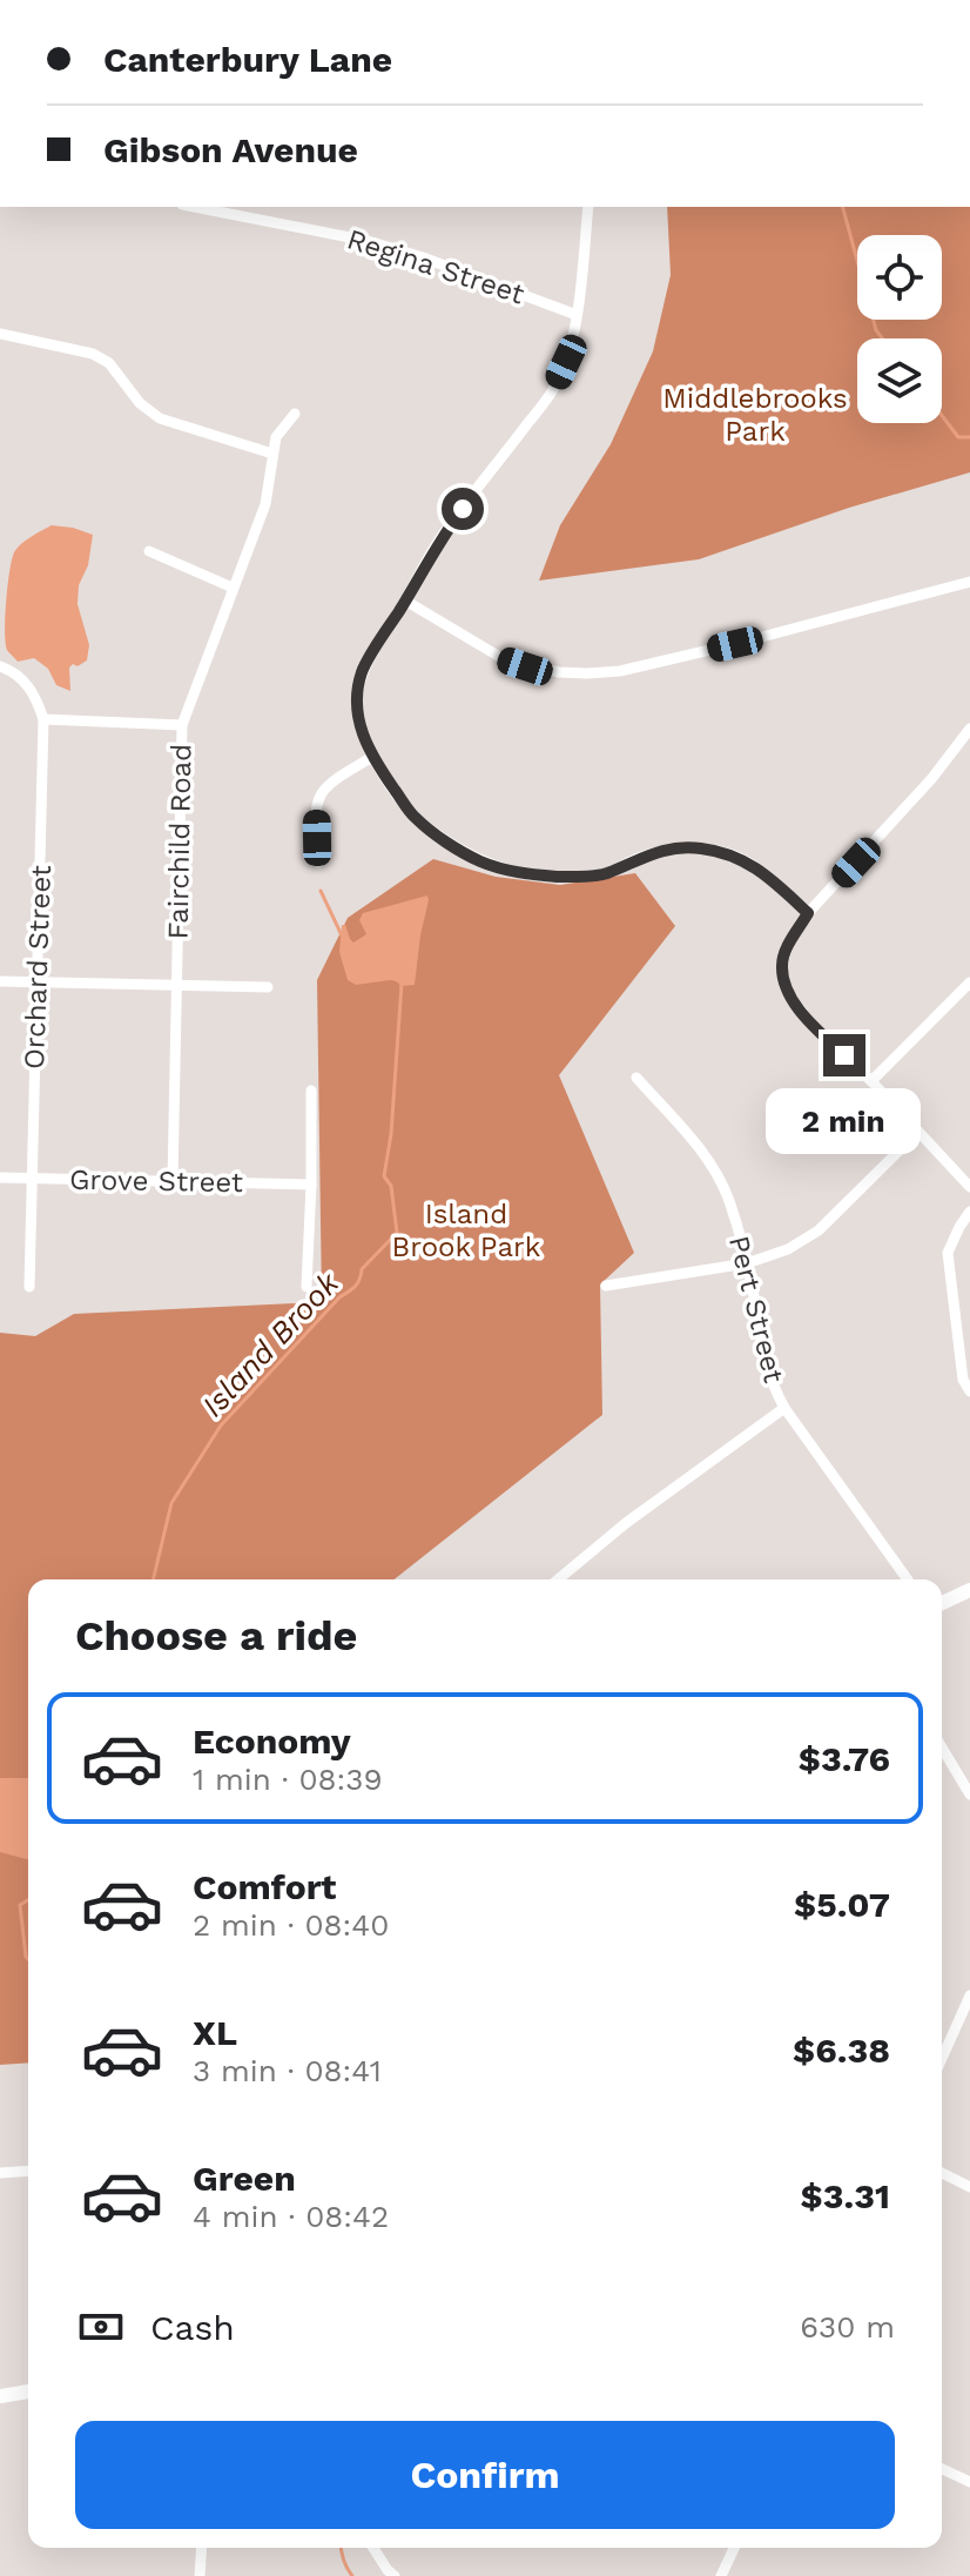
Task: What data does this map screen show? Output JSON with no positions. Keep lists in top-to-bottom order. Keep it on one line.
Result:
{"streets":{"street":["Regina Street","Fairchild Road","Orchard Street","Grove Street","Pert Street"]},"crossings":[["Fairchild Road","Grove Street"],["Orchard Street","Grove Street"]],"water":["Island Brook"],"parks":["Middlebrooks Park","Island Brook Park"],"page":{"banner":["Canterbury Lane","Gibson Avenue"],"bubble":"2 min","heading":"Choose a ride","list":[{"name":"Economy","note":"1 min · 08:39","value":"$3.76"},{"name":"Comfort","note":"2 min · 08:40","value":"$5.07"},{"name":"XL","note":"3 min · 08:41","value":"$6.38"},{"name":"Green","note":"4 min · 08:42","value":"$3.31"}],"pay":["Cash","630 m"],"buttons":"Confirm"}}
